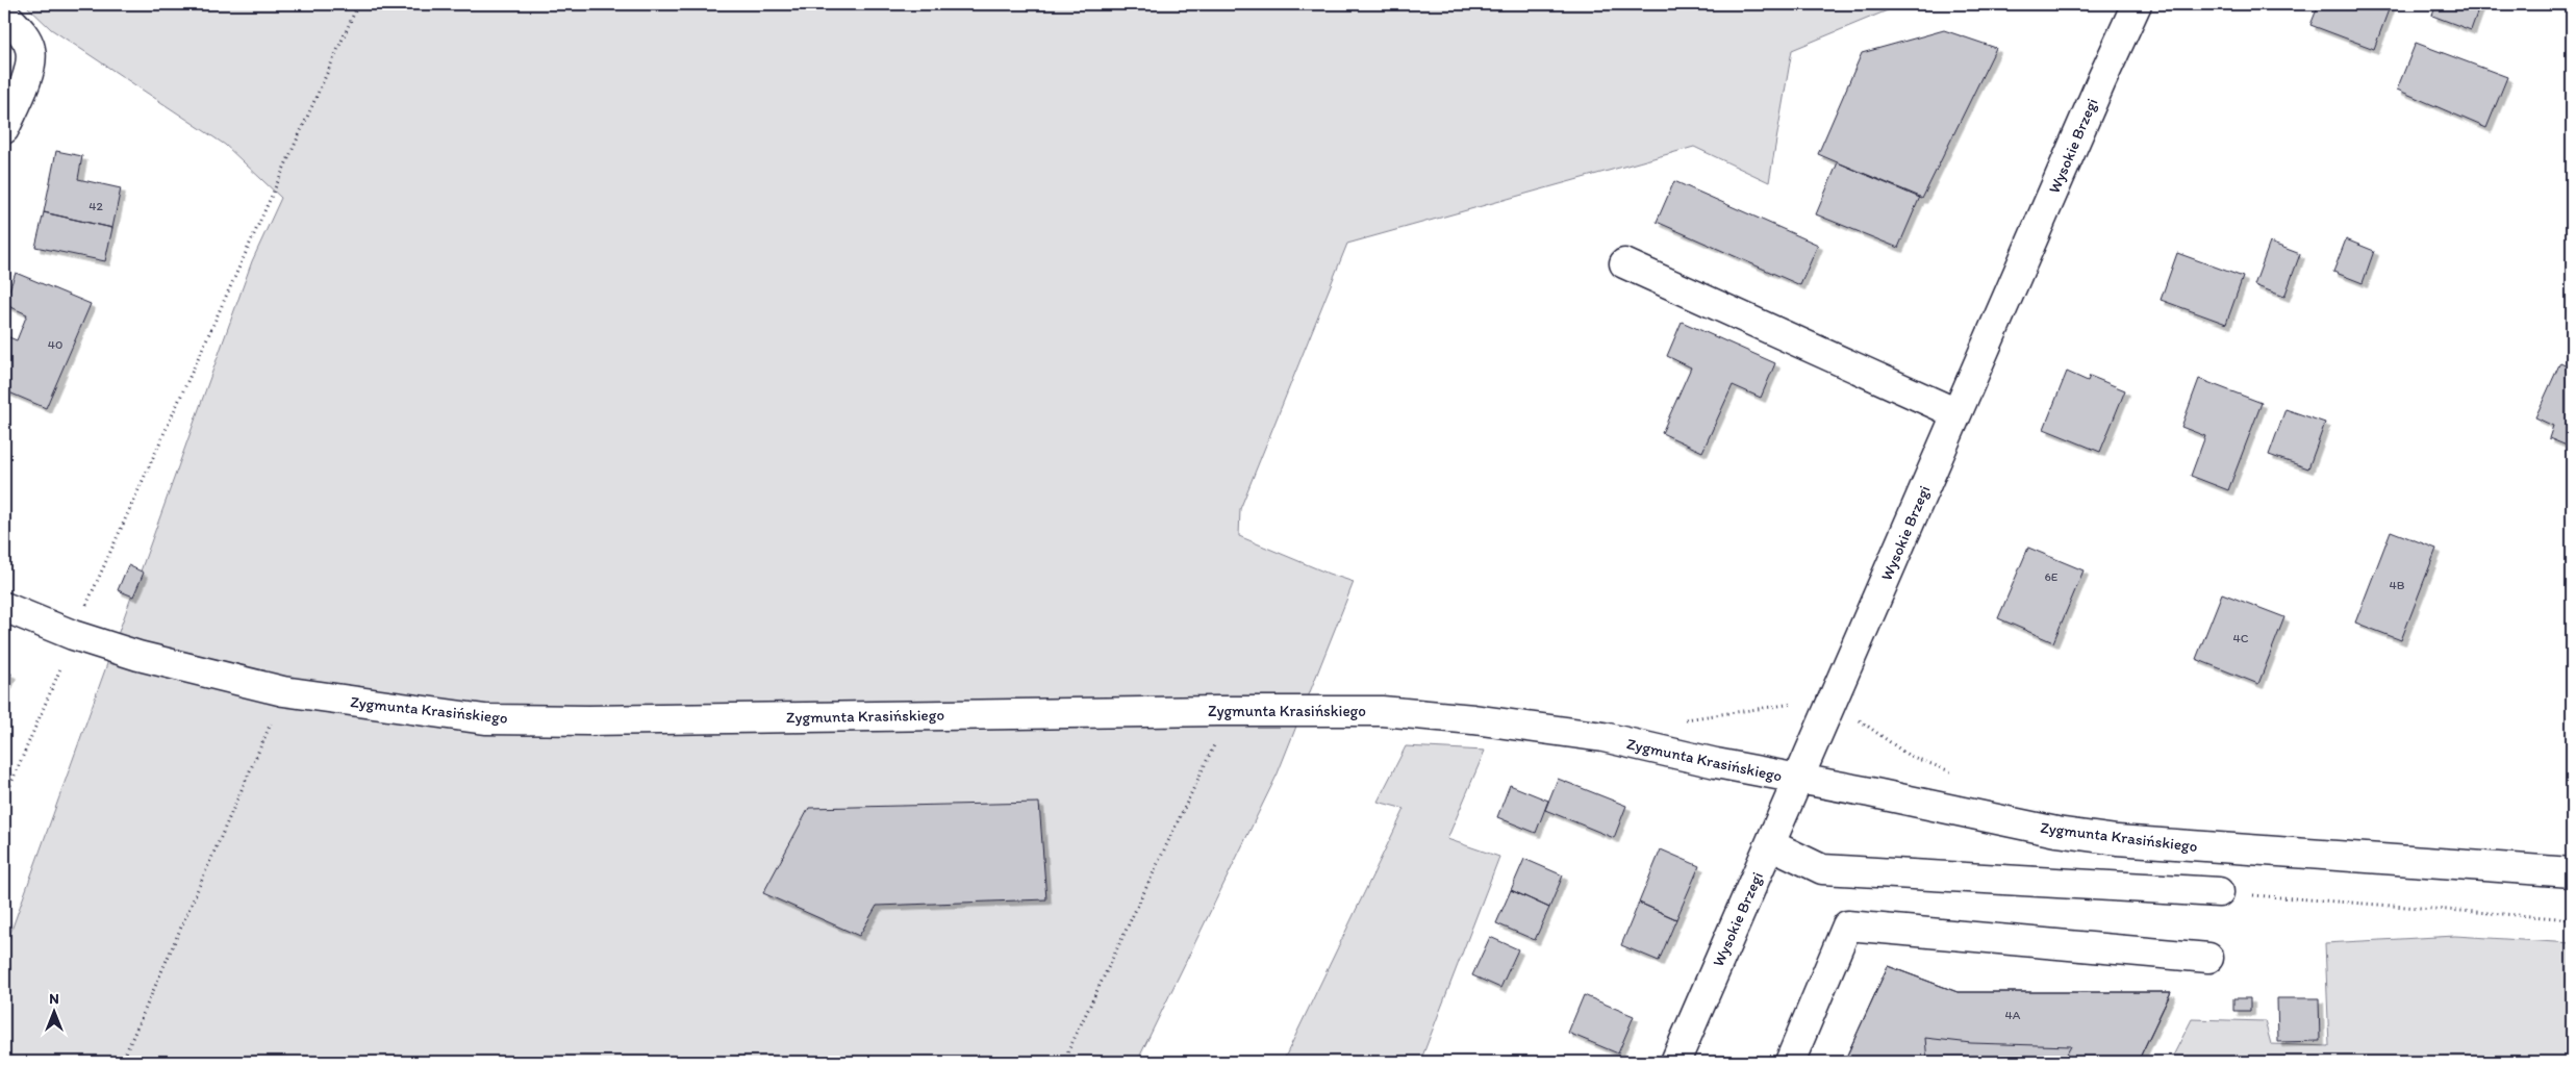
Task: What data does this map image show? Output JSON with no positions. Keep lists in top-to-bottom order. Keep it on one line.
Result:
{"streets":{"street":["Wysokie Brzegi","Zygmunta Krasińskiego"]},"crossings":[["Wysokie Brzegi","Zygmunta Krasińskiego"]],"house_numbers":["42","40","6E","4B","4C","4A"],"north":"top"}
